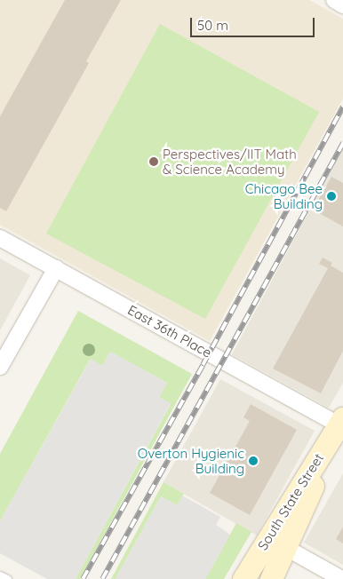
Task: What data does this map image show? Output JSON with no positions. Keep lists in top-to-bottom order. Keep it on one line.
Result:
{"streets":{"main road":["South State Street"],"street":["East 36th Place"]},"crossings":[["East 36th Place","South State Street"]],"places":["Perspectives/IIT Math & Science Academy","Chicago Bee Building","Overton Hygienic Building"],"scale_bar":"50 m"}
